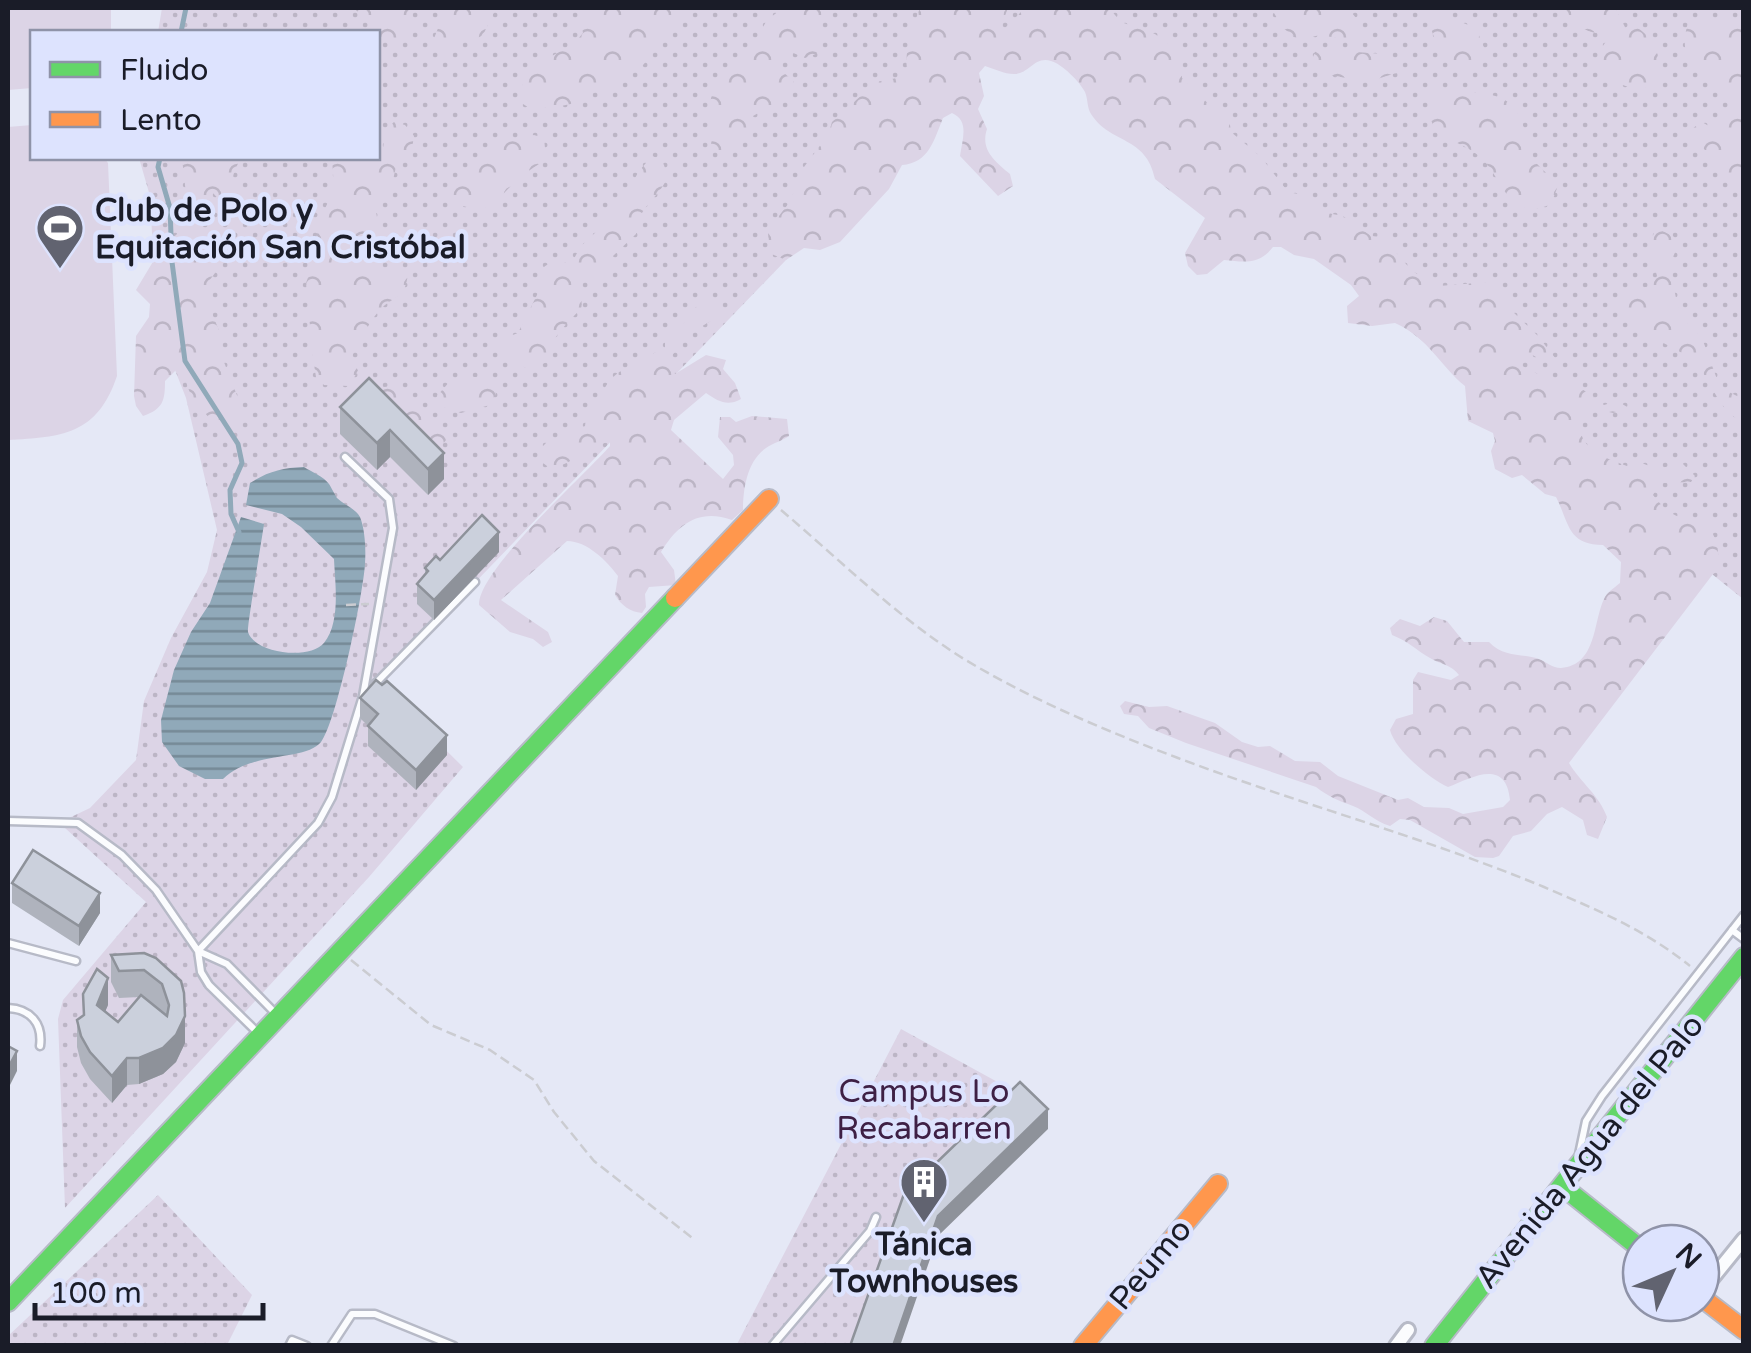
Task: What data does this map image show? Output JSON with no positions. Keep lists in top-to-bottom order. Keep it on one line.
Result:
{"streets":{"street":["Avenida Agua del Palo","Peumo"]},"parks":["Campus Lo Recabarren"],"places":{"sports":["Club de Polo y Equitación San Cristóbal"],"building":["Tánica Townhouses"]},"legend":["Fluido","Lento"],"scale_bar":"100 m","north":"top right"}
